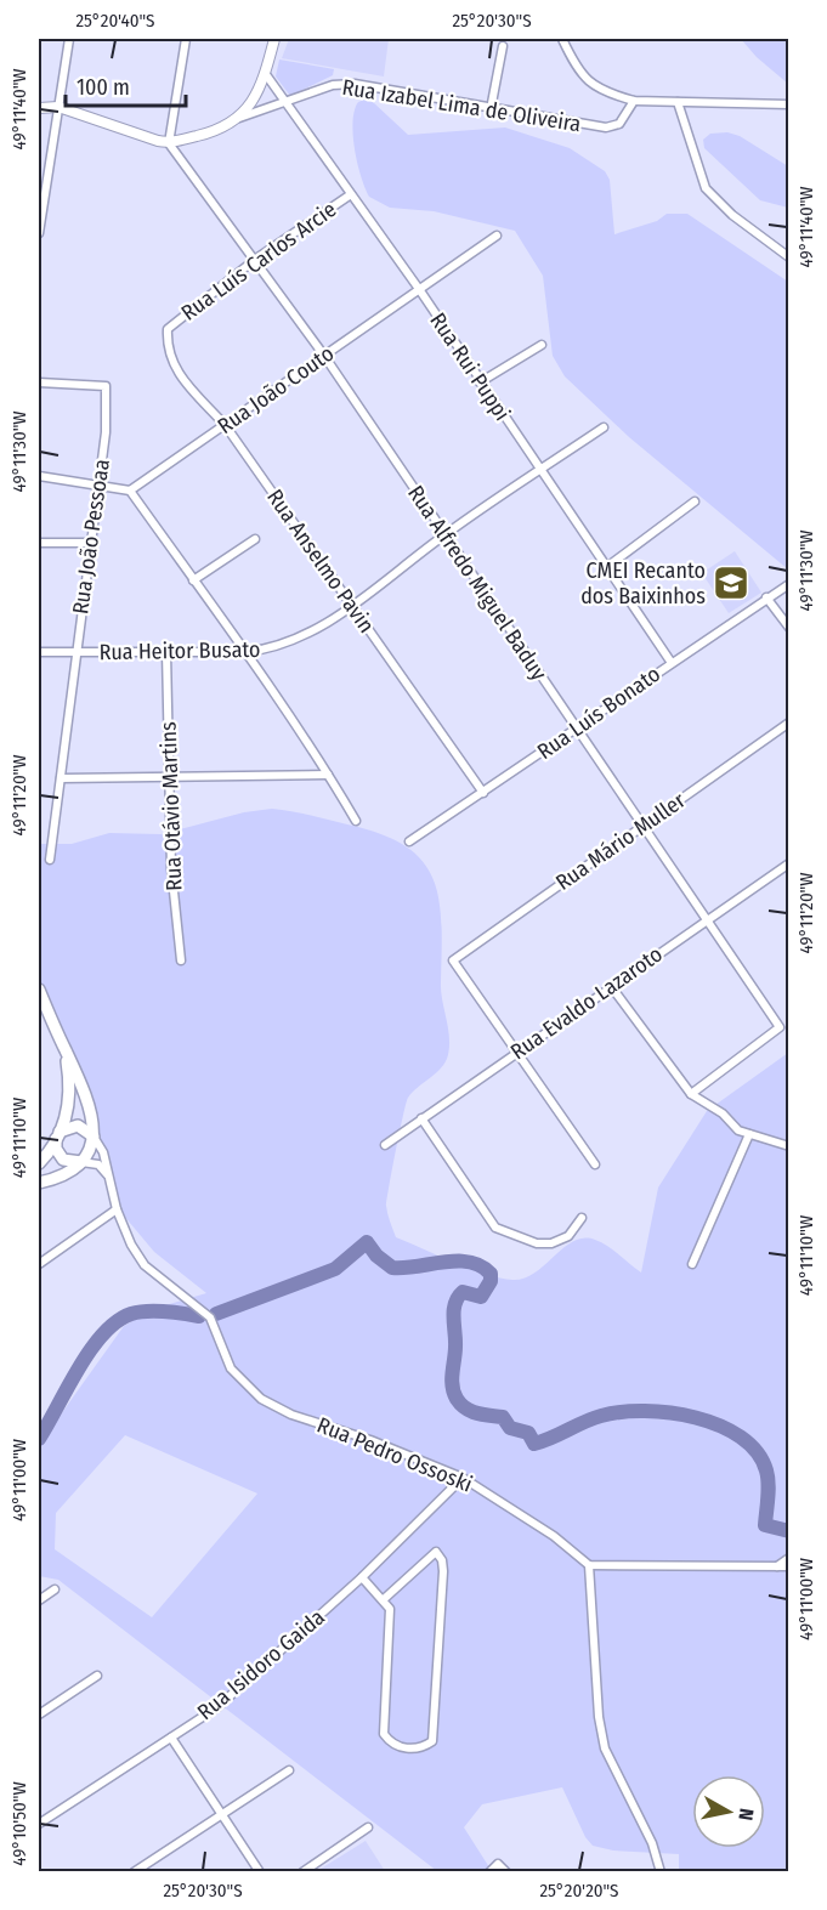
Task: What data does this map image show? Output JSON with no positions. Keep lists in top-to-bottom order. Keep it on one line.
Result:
{"streets":{"street":["Rua Izabel Lima de Oliveira","Rua Luís Carlos Arcie","Rua Rui Puppi","Rua João Couto","Rua João Pessoaa","Rua Anselmo Pavin","Rua Alfredo Miguel Baduy","Rua Heitor Busato","Rua Luís Bonato","Rua Otávio Martins","Rua Mário Muller","Rua Evaldo Lazaroto","Rua Pedro Ossoski","Rua Isidoro Gaida"]},"crossings":[["Rua Izabel Lima de Oliveira","Rua Rui Puppi"],["Rua Luís Carlos Arcie","Rua Rui Puppi"],["Rua Luís Carlos Arcie","Rua Anselmo Pavin"],["Rua Luís Carlos Arcie","Rua Alfredo Miguel Baduy"],["Rua Rui Puppi","Rua João Couto"],["Rua Rui Puppi","Rua Heitor Busato"],["Rua Rui Puppi","Rua Luís Bonato"],["Rua João Couto","Rua Anselmo Pavin"],["Rua João Couto","Rua Alfredo Miguel Baduy"],["Rua João Pessoaa","Rua Heitor Busato"],["Rua Anselmo Pavin","Rua Heitor Busato"],["Rua Anselmo Pavin","Rua Luís Bonato"],["Rua Alfredo Miguel Baduy","Rua Heitor Busato"],["Rua Alfredo Miguel Baduy","Rua Luís Bonato"],["Rua Alfredo Miguel Baduy","Rua Mário Muller"],["Rua Alfredo Miguel Baduy","Rua Evaldo Lazaroto"],["Rua Heitor Busato","Rua Otávio Martins"],["Rua Mário Muller","Rua Evaldo Lazaroto"],["Rua Pedro Ossoski","Rua Isidoro Gaida"]],"places":{"school or university":["CMEI Recanto dos Baixinhos"]},"scale_bar":"100 m","north":"right","coordinates":["25°20'40\"S","25°20'30\"S","49°11'40\"W","49°11'30\"W","49°11'20\"W","49°11'10\"W","49°11'00\"W","49°10'50\"W","25°20'20\"S"]}
